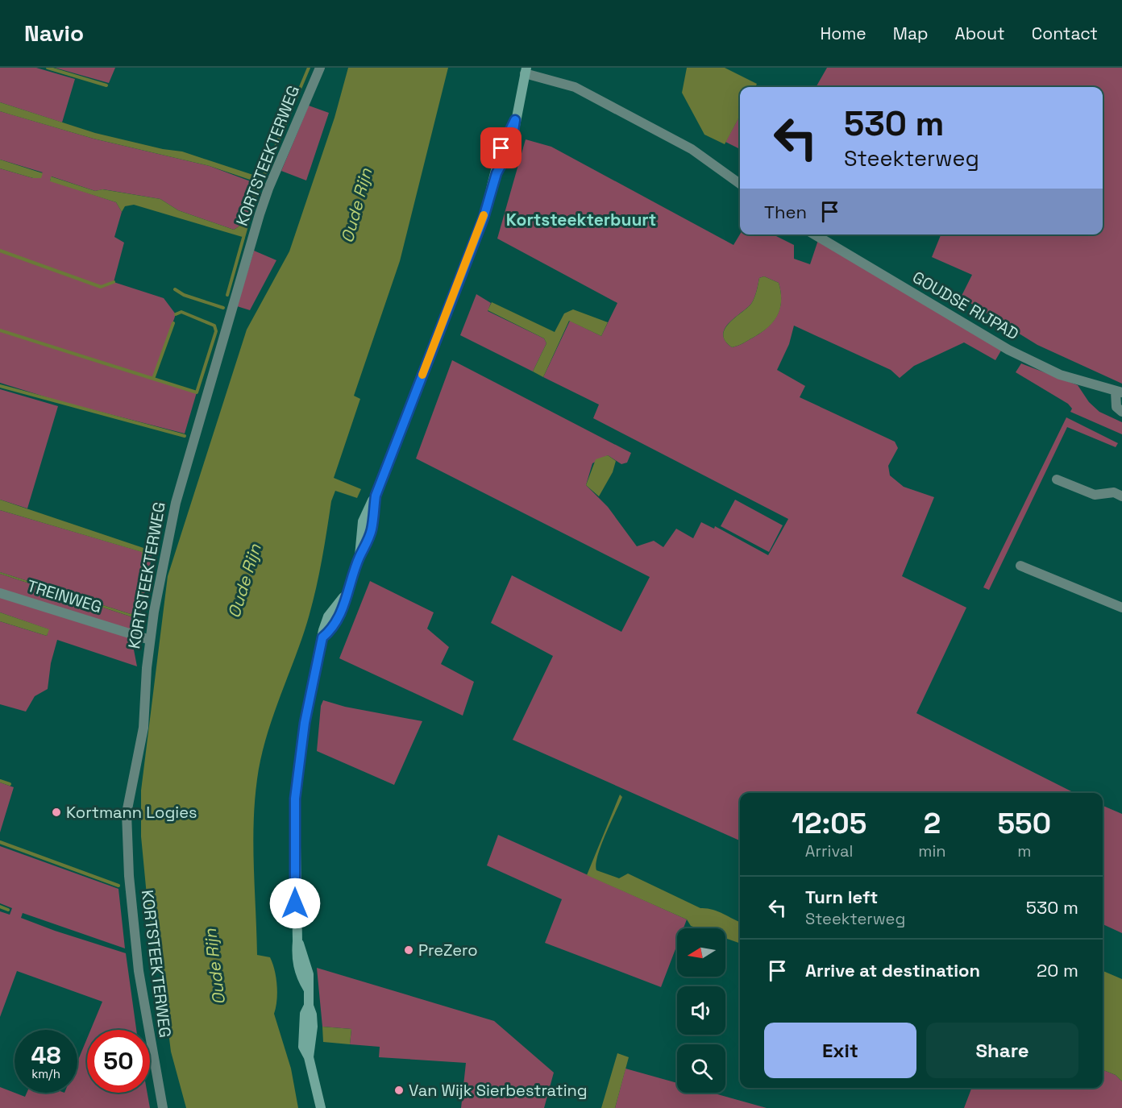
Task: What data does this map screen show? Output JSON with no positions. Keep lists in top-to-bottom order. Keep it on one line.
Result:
{"streets":{"street":["KORTSTEEKTERWEG","GOUDSE RIJPAD","TREINWEG"]},"crossings":[["KORTSTEEKTERWEG","TREINWEG"]],"districts":["Kortsteekterbuurt"],"water":["Oude Rijn"],"places":["Kortmann Logies","PreZero","Van Wijk Sierbestrating"],"north":"left","page":{"header":"Navio","nav":["Home","Map","About","Contact"],"turn":["530 m","Steekterweg"],"then":"Then","eta":["12:05","Arrival","2","min","550","m"],"list":[{"name":"Turn left","note":"Steekterweg","value":"530 m"},{"name":"Arrive at destination","value":"20 m"}],"buttons":["Exit","Share"],"speed":"48 km/h","limit":"50"}}
